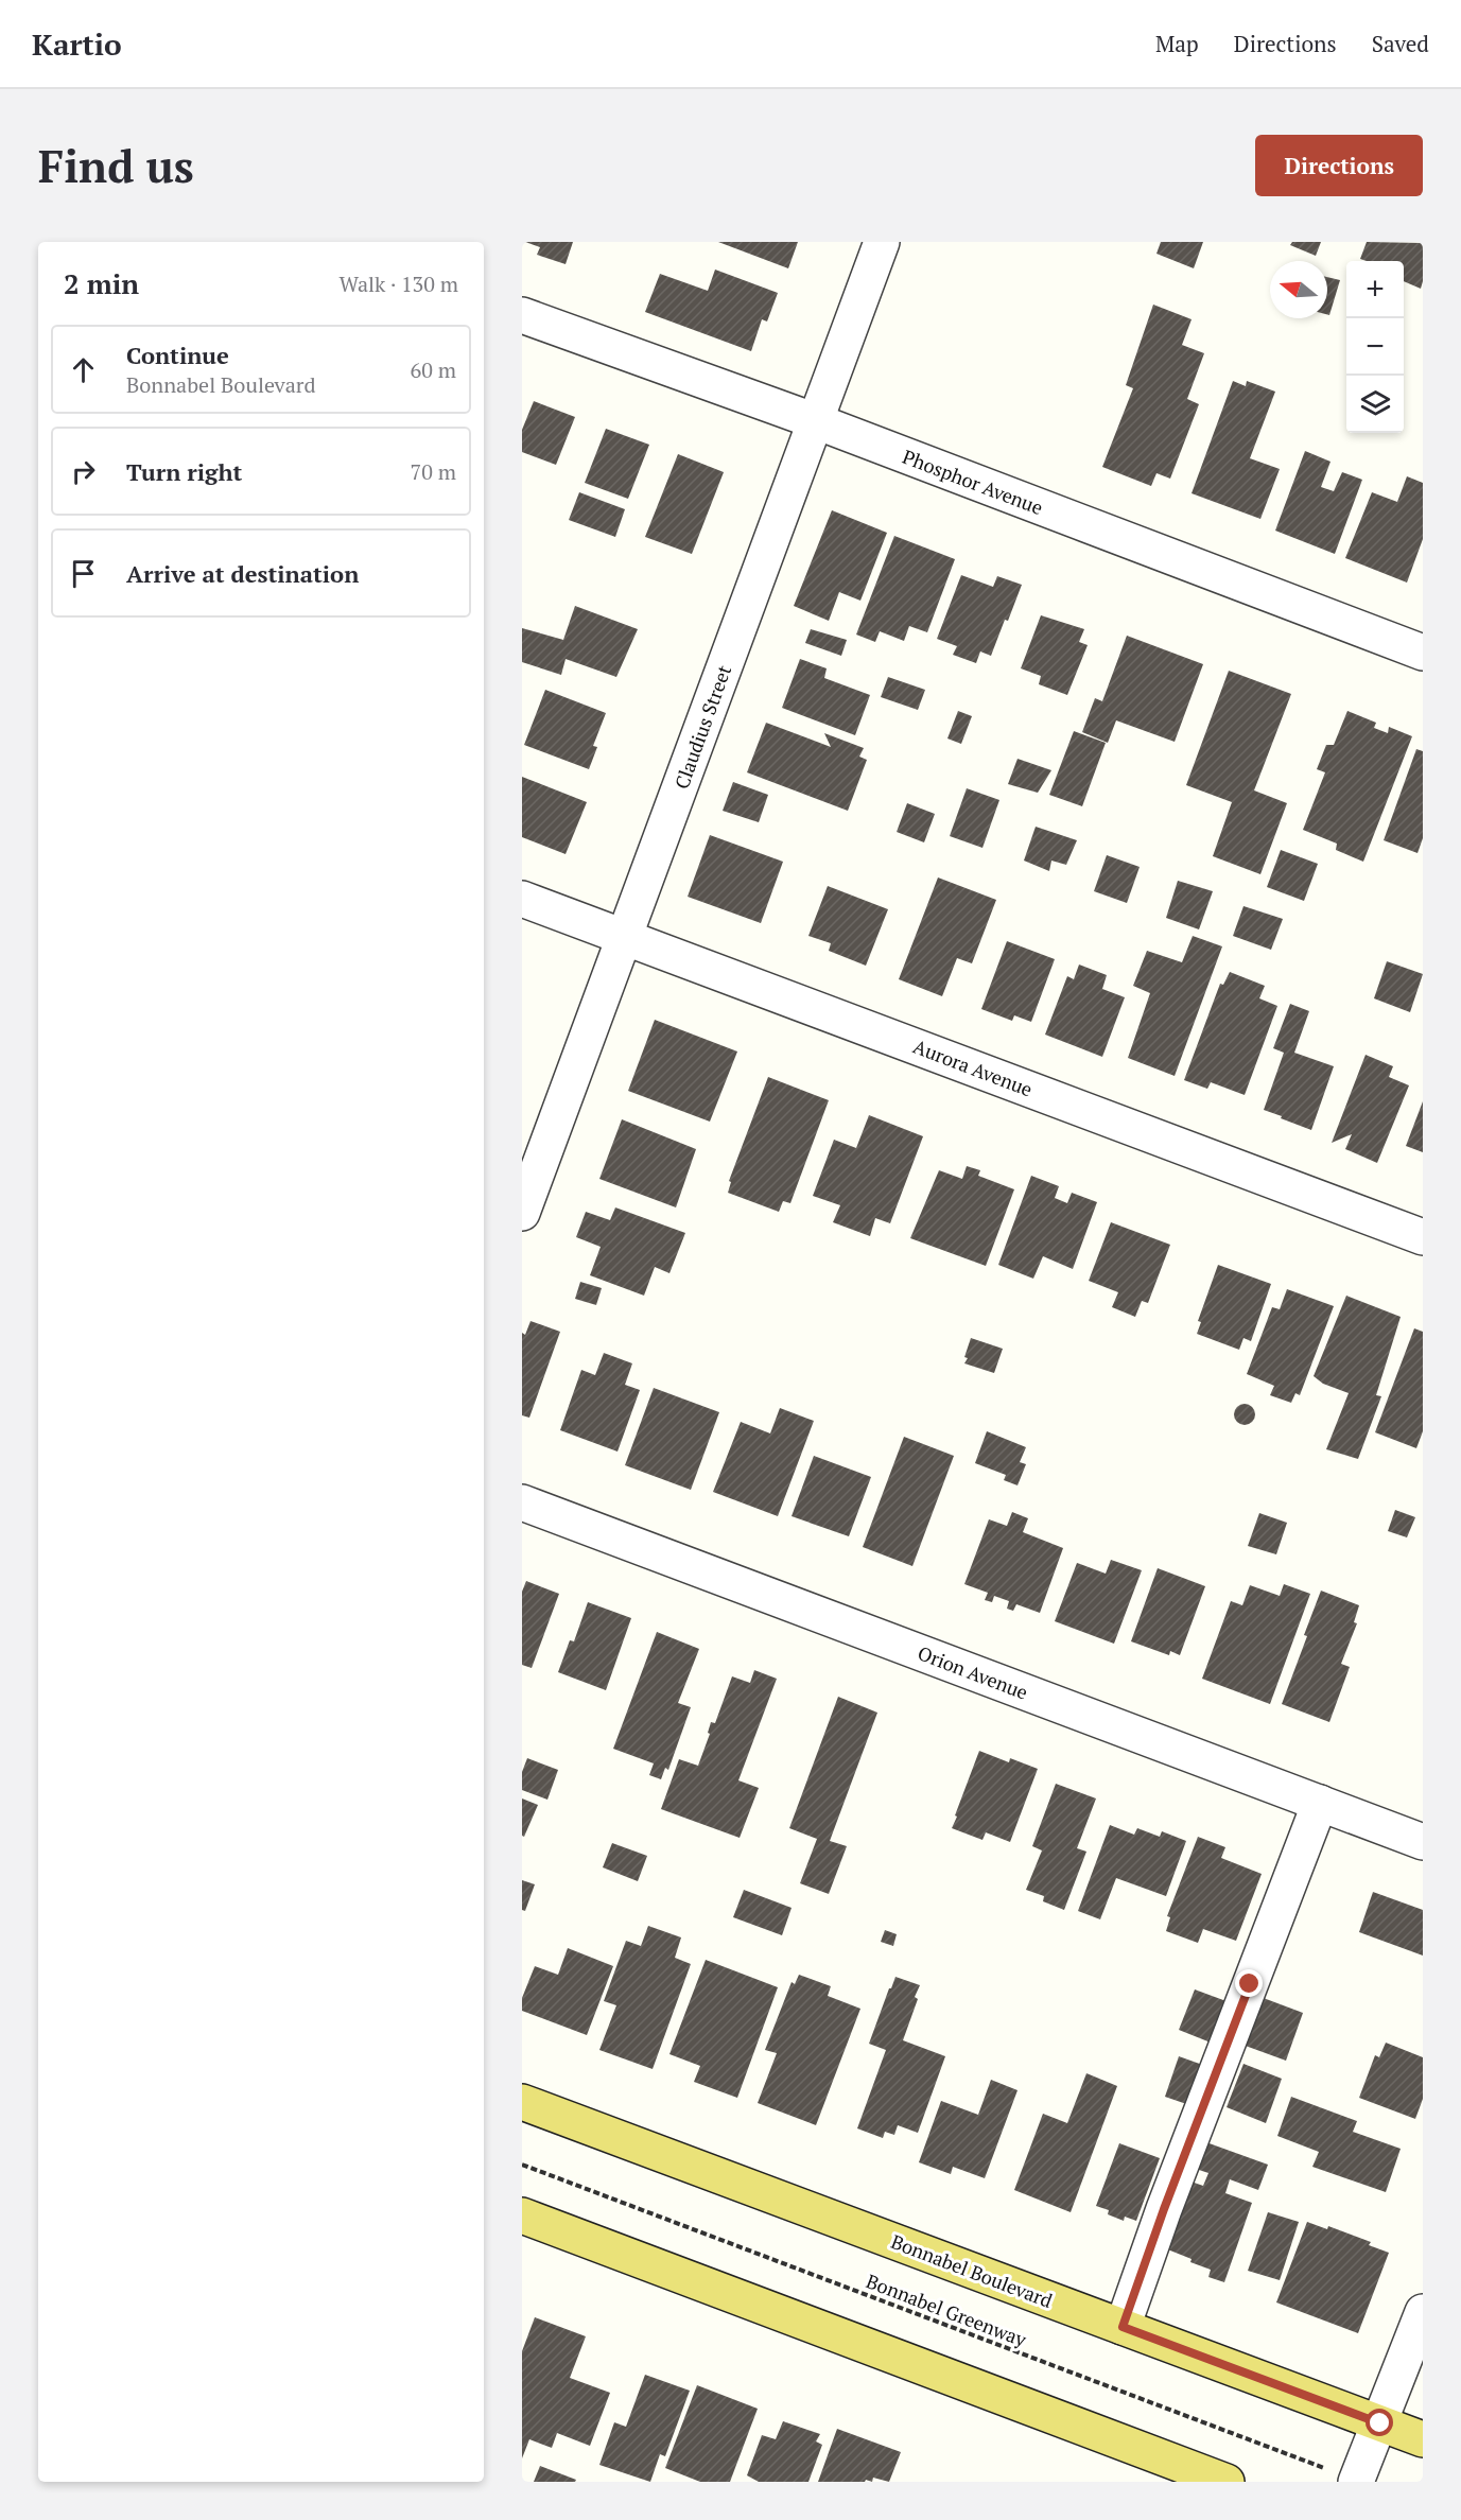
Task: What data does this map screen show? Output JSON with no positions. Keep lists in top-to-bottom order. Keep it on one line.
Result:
{"streets":{"main road":["Bonnabel Boulevard"],"street":["Phosphor Avenue","Claudius Street","Aurora Avenue","Orion Avenue"],"path":["Bonnabel Greenway"]},"crossings":[["Phosphor Avenue","Claudius Street"],["Claudius Street","Aurora Avenue"]],"north":"left","page":{"header":"Kartio","nav":["Map","Directions","Saved"],"buttons":"Directions","title":"Find us","heading":["2 min","Walk · 130 m"],"map_buttons":["+","−"],"list":[["Continue","Bonnabel Boulevard","60 m"],["Turn right","70 m"],"Arrive at destination"]}}
